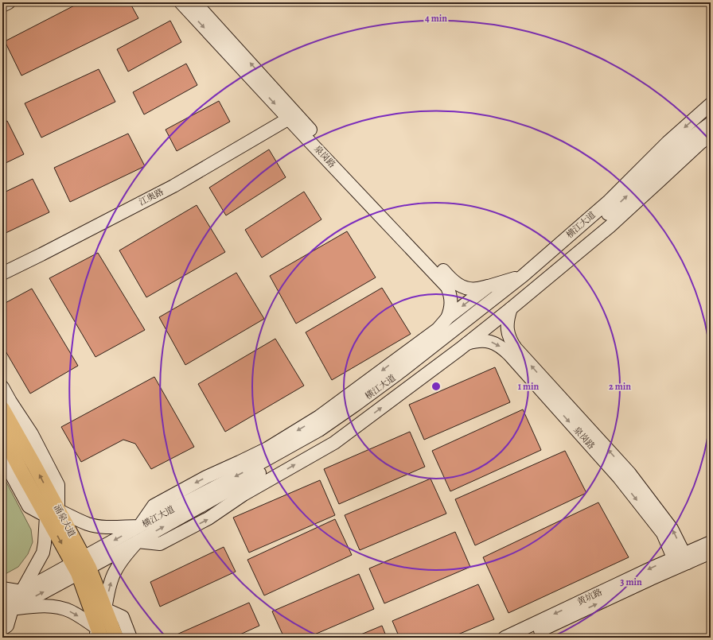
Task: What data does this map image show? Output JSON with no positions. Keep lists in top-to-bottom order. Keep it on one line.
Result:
{"streets":{"main road":["涌泉大道"],"street":["泉岗路","江奥路","横江大道","黄坑路"]},"crossings":[["泉岗路","江奥路"],["泉岗路","黄坑路"],["横江大道","涌泉大道"]],"rings":["4 min","1 min","2 min","3 min"]}
